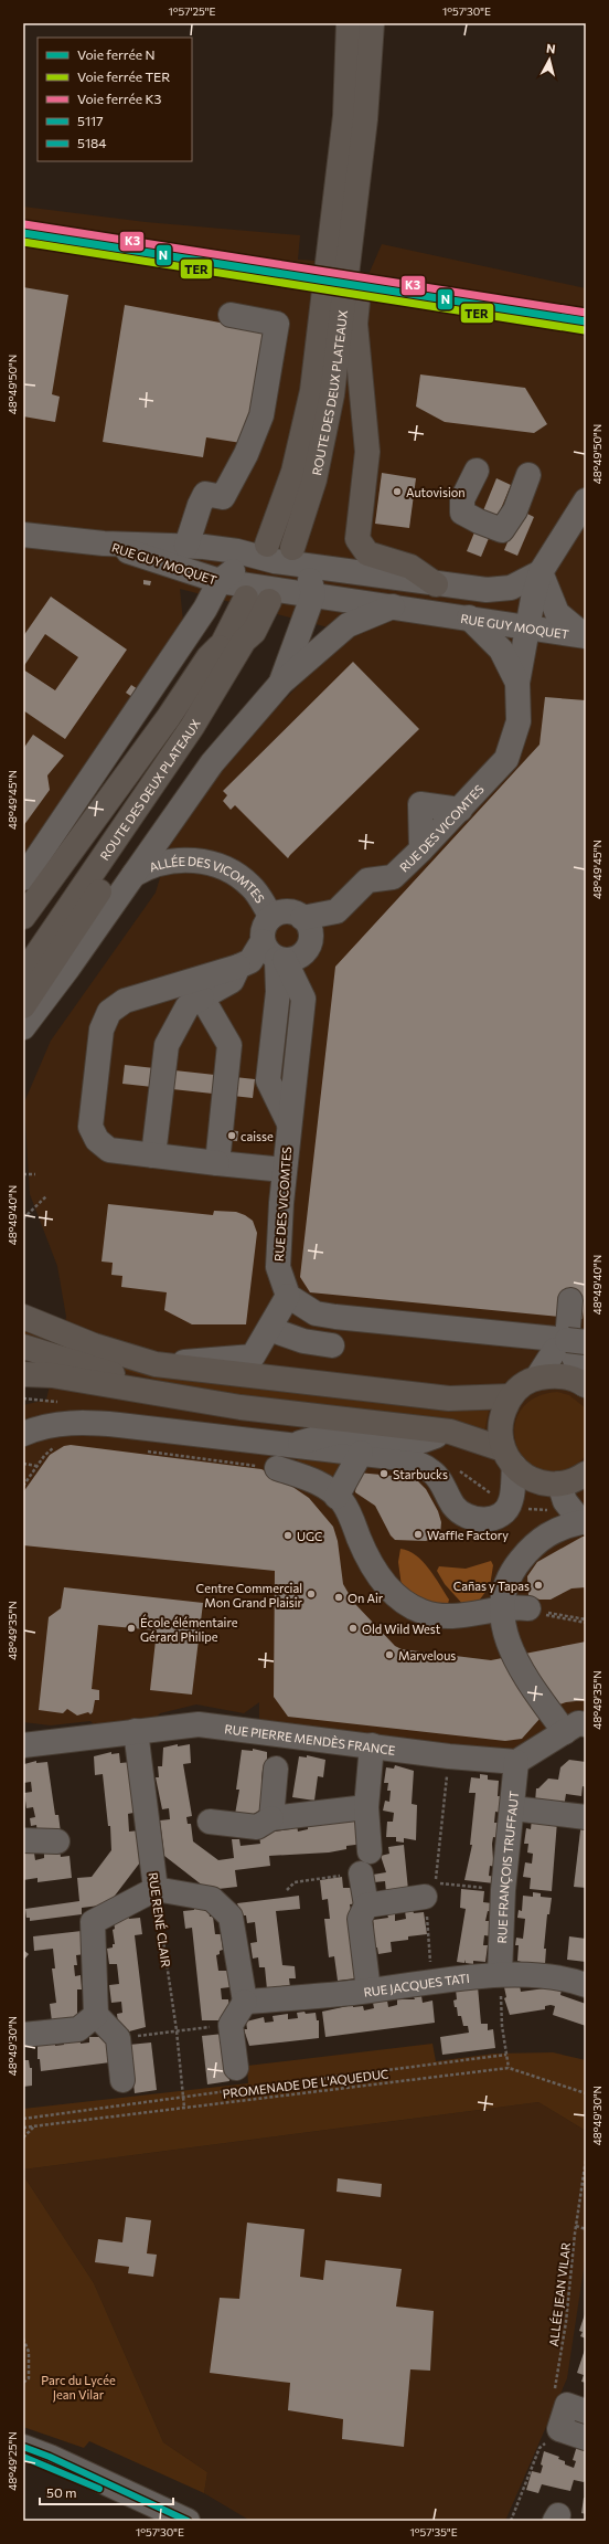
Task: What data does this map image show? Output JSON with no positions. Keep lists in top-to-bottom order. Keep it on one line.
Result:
{"streets":{"main road":["ROUTE DES DEUX PLATEAUX"],"street":["RUE GUY MOQUET","RUE DES VICOMTES","ALLÉE DES VICOMTES","RUE PIERRE MENDÈS FRANCE","RUE FRANÇOIS TRUFFAUT","RUE RENÉ CLAIR","RUE JACQUES TATI"],"path":["PROMENADE DE L'AQUEDUC","ALLÉE JEAN VILAR"]},"crossings":[["ROUTE DES DEUX PLATEAUX","RUE GUY MOQUET"],["RUE GUY MOQUET","RUE DES VICOMTES"],["RUE DES VICOMTES","ALLÉE DES VICOMTES"],["RUE PIERRE MENDÈS FRANCE","RUE FRANÇOIS TRUFFAUT"],["RUE PIERRE MENDÈS FRANCE","RUE RENÉ CLAIR"],["RUE FRANÇOIS TRUFFAUT","RUE JACQUES TATI"],["RUE RENÉ CLAIR","PROMENADE DE L'AQUEDUC"]],"parks":["Parc du Lycée Jean Vilar"],"places":["Autovision","caisse","Starbucks","Waffle Factory","UGC","Cañas y Tapas","Centre Commercial Mon Grand Plaisir","On Air","École élémentaire Gérard Philipe","Old Wild West","Marvelous"],"lines":["rail line K3","rail line N","rail line TER","transit line 5117","transit line 5184"],"legend":["Voie ferrée N","Voie ferrée TER","Voie ferrée K3","5117","5184"],"scale_bar":"50 m","north":"top","coordinates":["1°57'25\"E","1°57'30\"E","48°49'50\"N","48°49'45\"N","48°49'40\"N","48°49'35\"N","48°49'30\"N","48°49'25\"N","1°57'35\"E"]}
